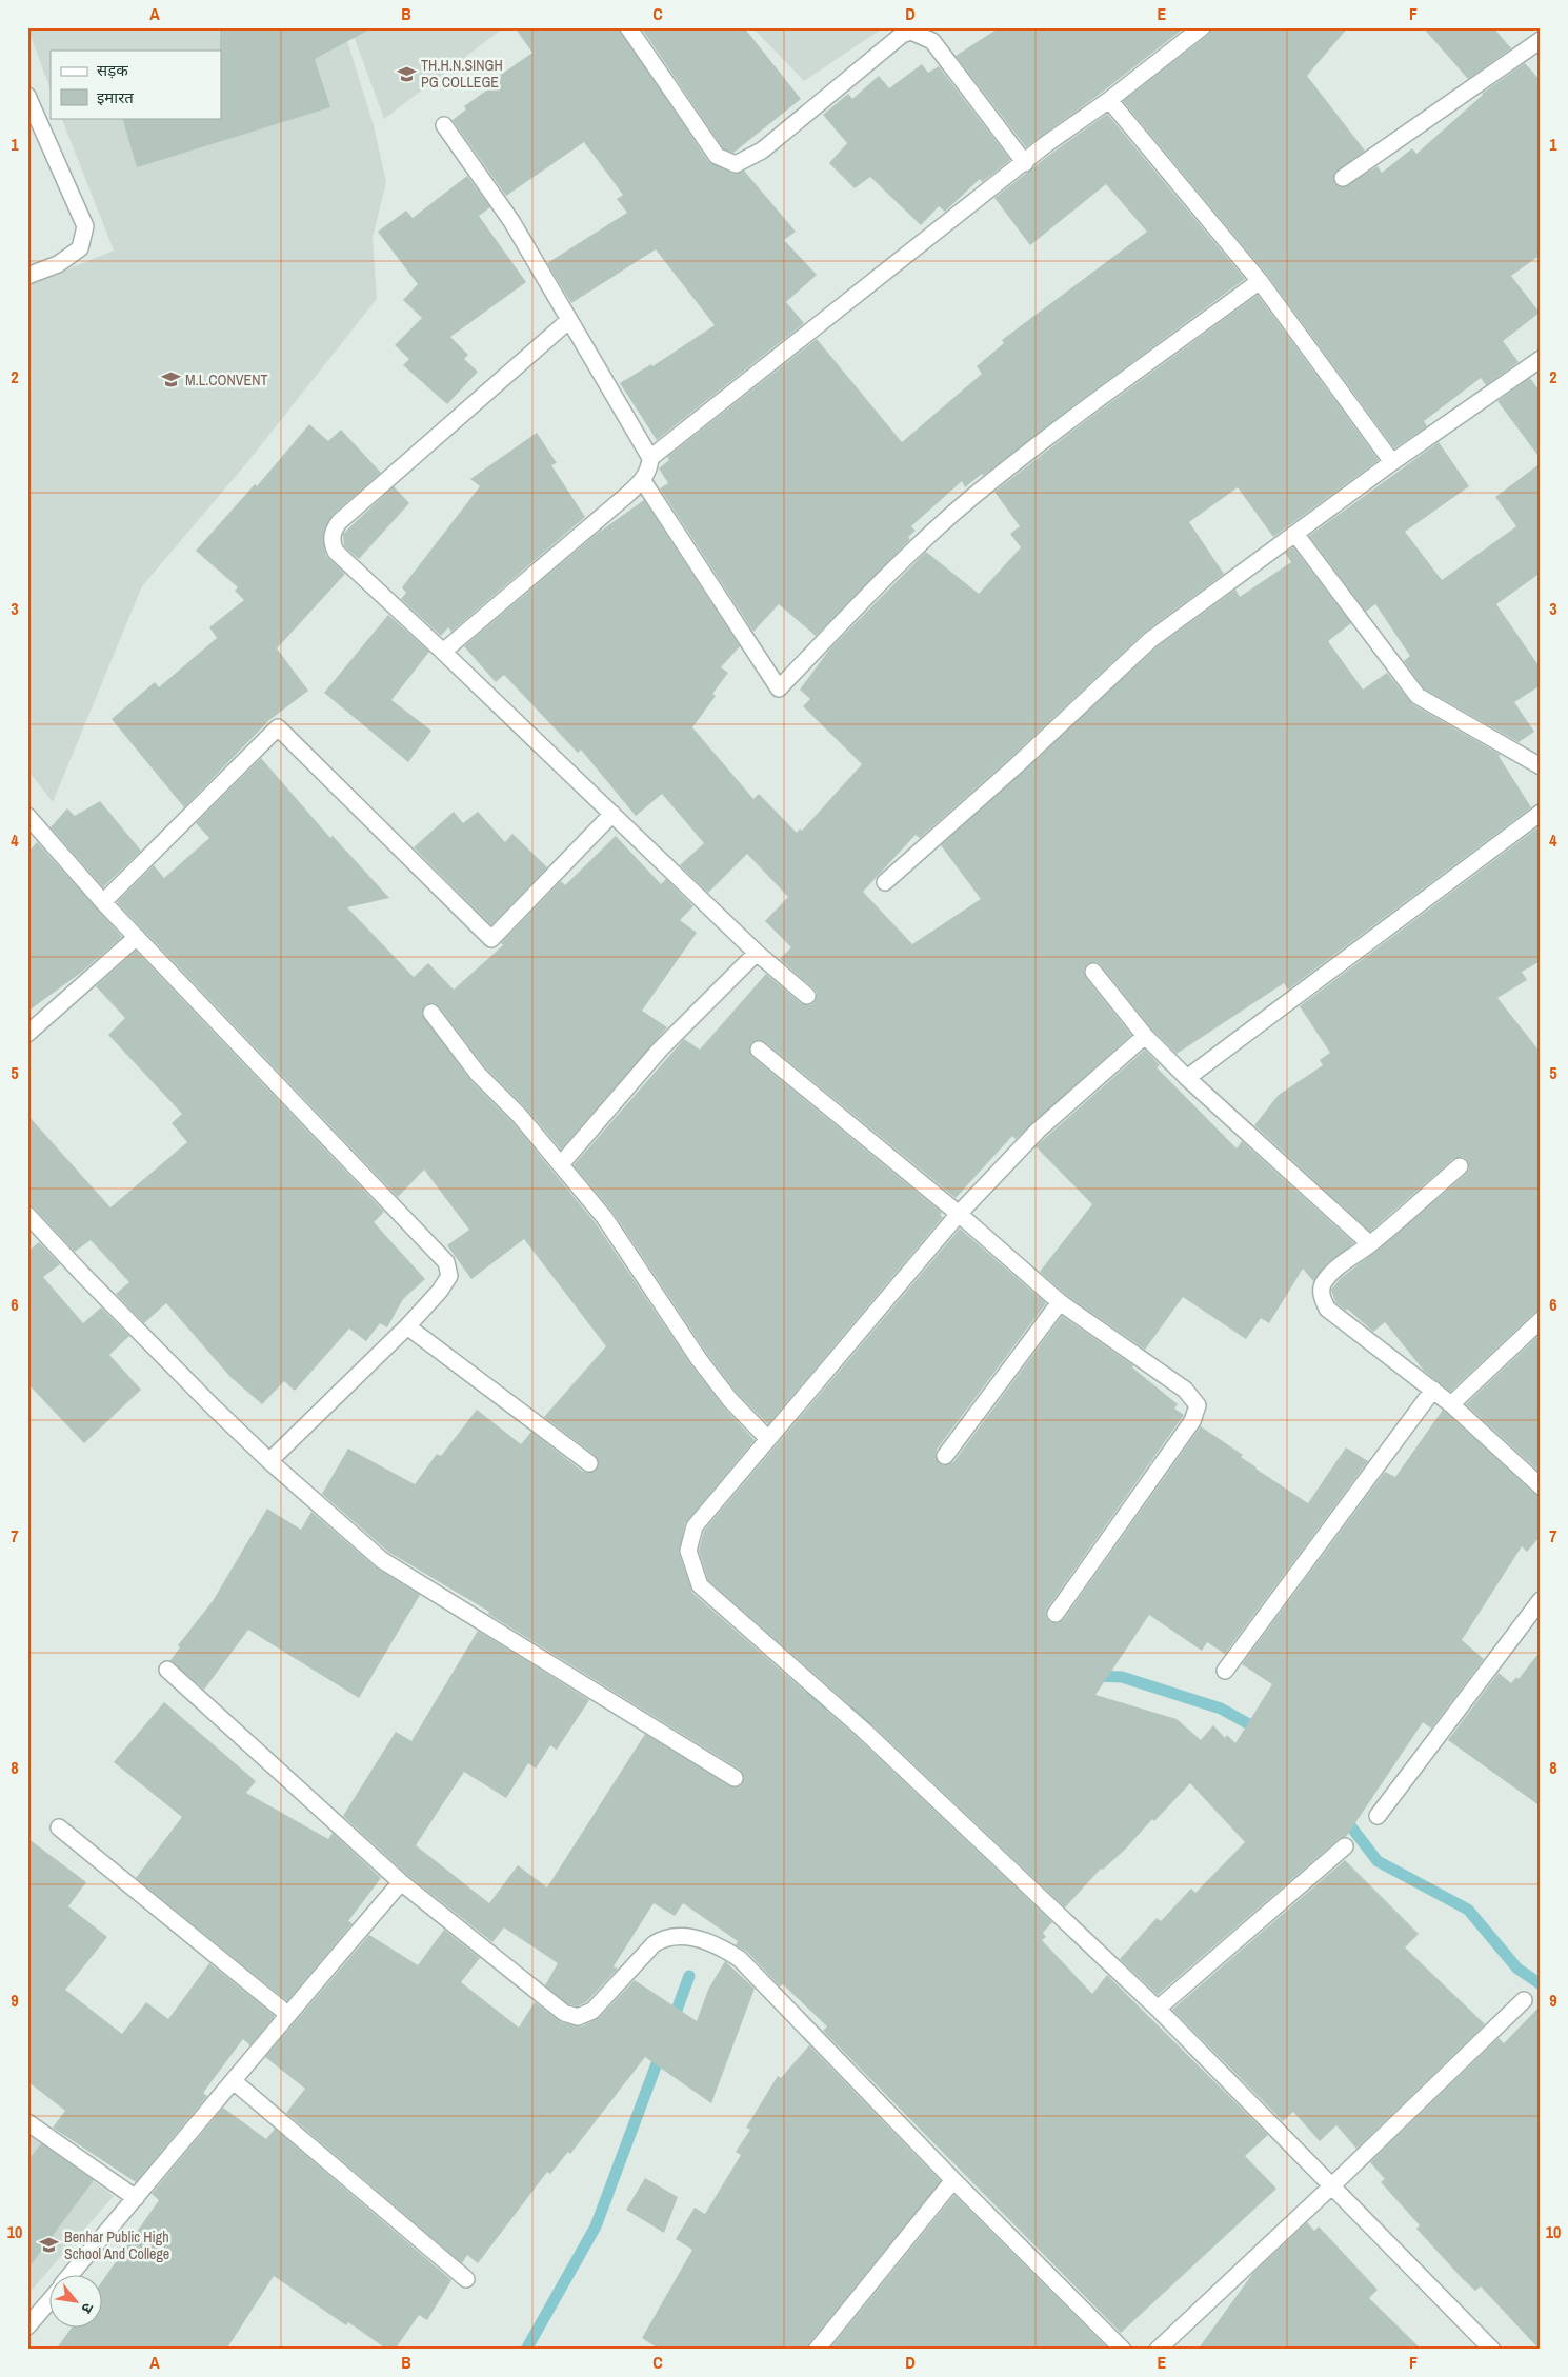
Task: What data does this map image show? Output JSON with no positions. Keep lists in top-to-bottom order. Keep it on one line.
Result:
{"places":{"school or university":["TH.H.N.SINGH PG COLLEGE","M.L.CONVENT","Benhar Public High School And College"]},"legend":["सड़क","इमारत"],"north":"bottom right","grid":{"columns":["A","B","C","D","E","F"],"rows":["1","2","3","4","5","6","7","8","9","10"]}}
